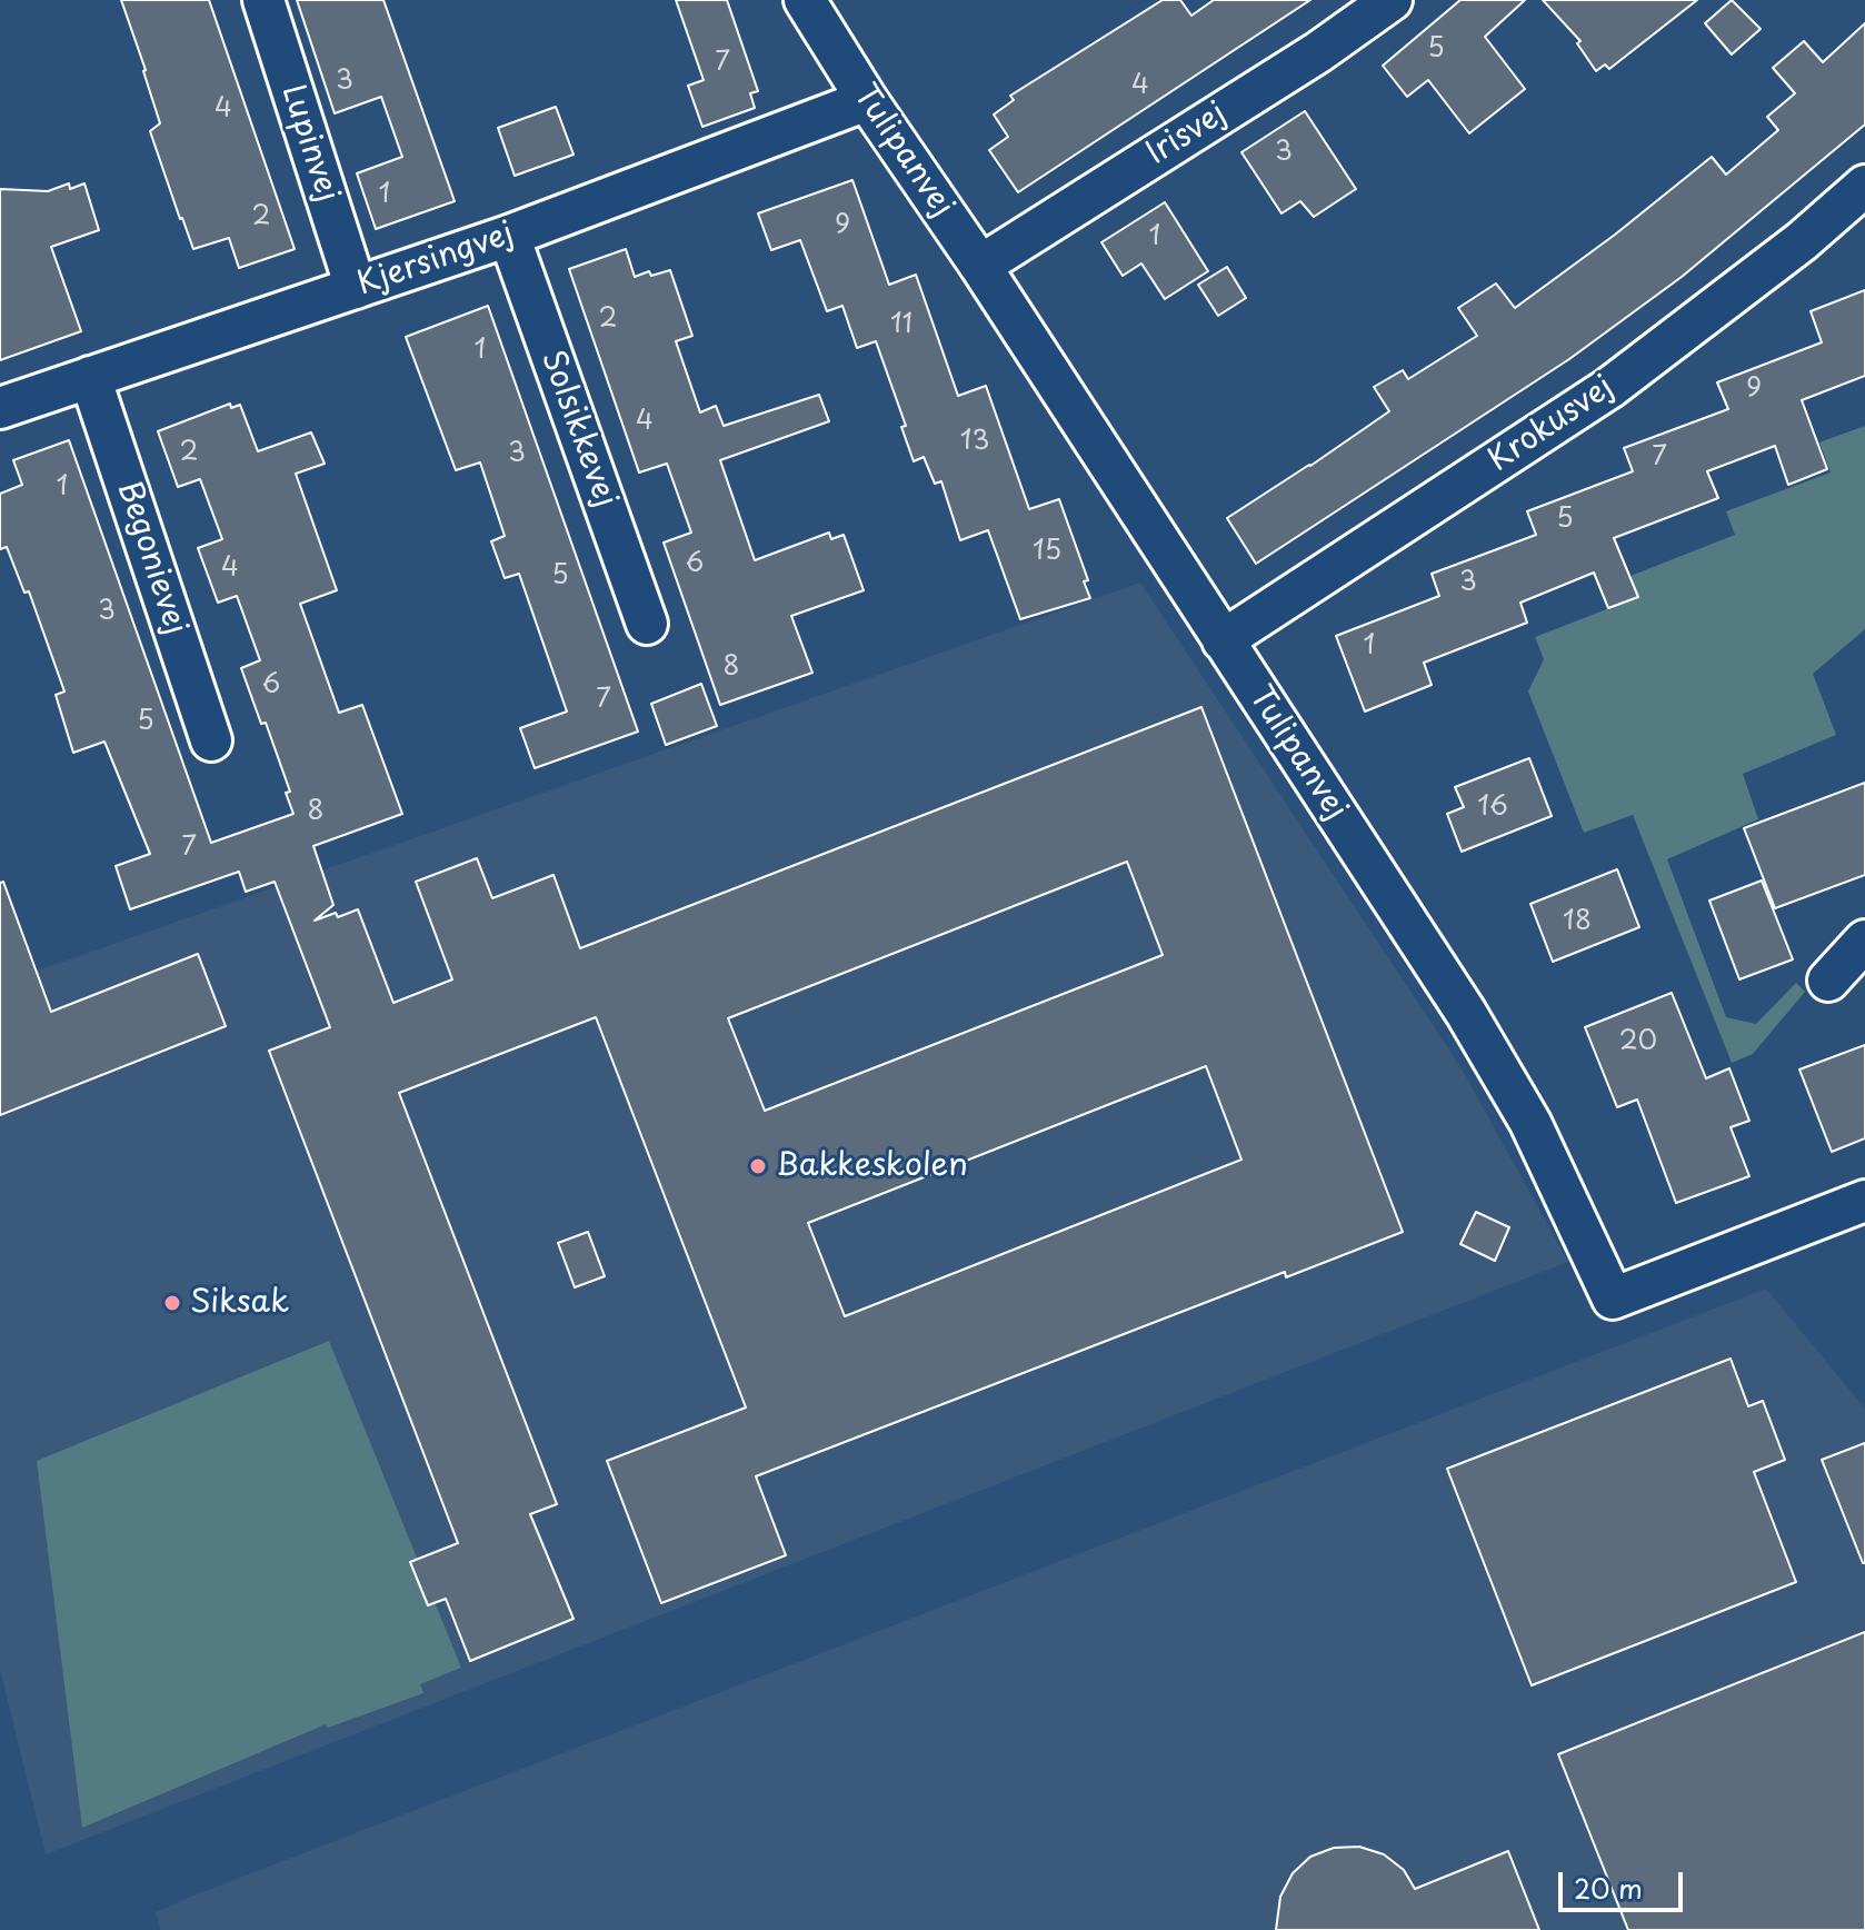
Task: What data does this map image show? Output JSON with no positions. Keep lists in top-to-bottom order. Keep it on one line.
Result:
{"streets":{"street":["Irisvej","Lupinvej","Tulipanvej","Kjersingvej","Krokusvej","Solsikkevej","Begonievej"]},"crossings":[["Irisvej","Tulipanvej"],["Lupinvej","Kjersingvej"],["Tulipanvej","Kjersingvej"],["Tulipanvej","Krokusvej"],["Kjersingvej","Solsikkevej"],["Kjersingvej","Begonievej"]],"places":["Bakkeskolen","Siksak"],"house_numbers":["5","7","3","4","4","3","1","2","9","1","2","11","1","9","4","13","2","3","7","1","5","15","6","4","5","3","3","1","8","6","7","5","16","8","7","18","20"],"scale_bar":"20 m"}
